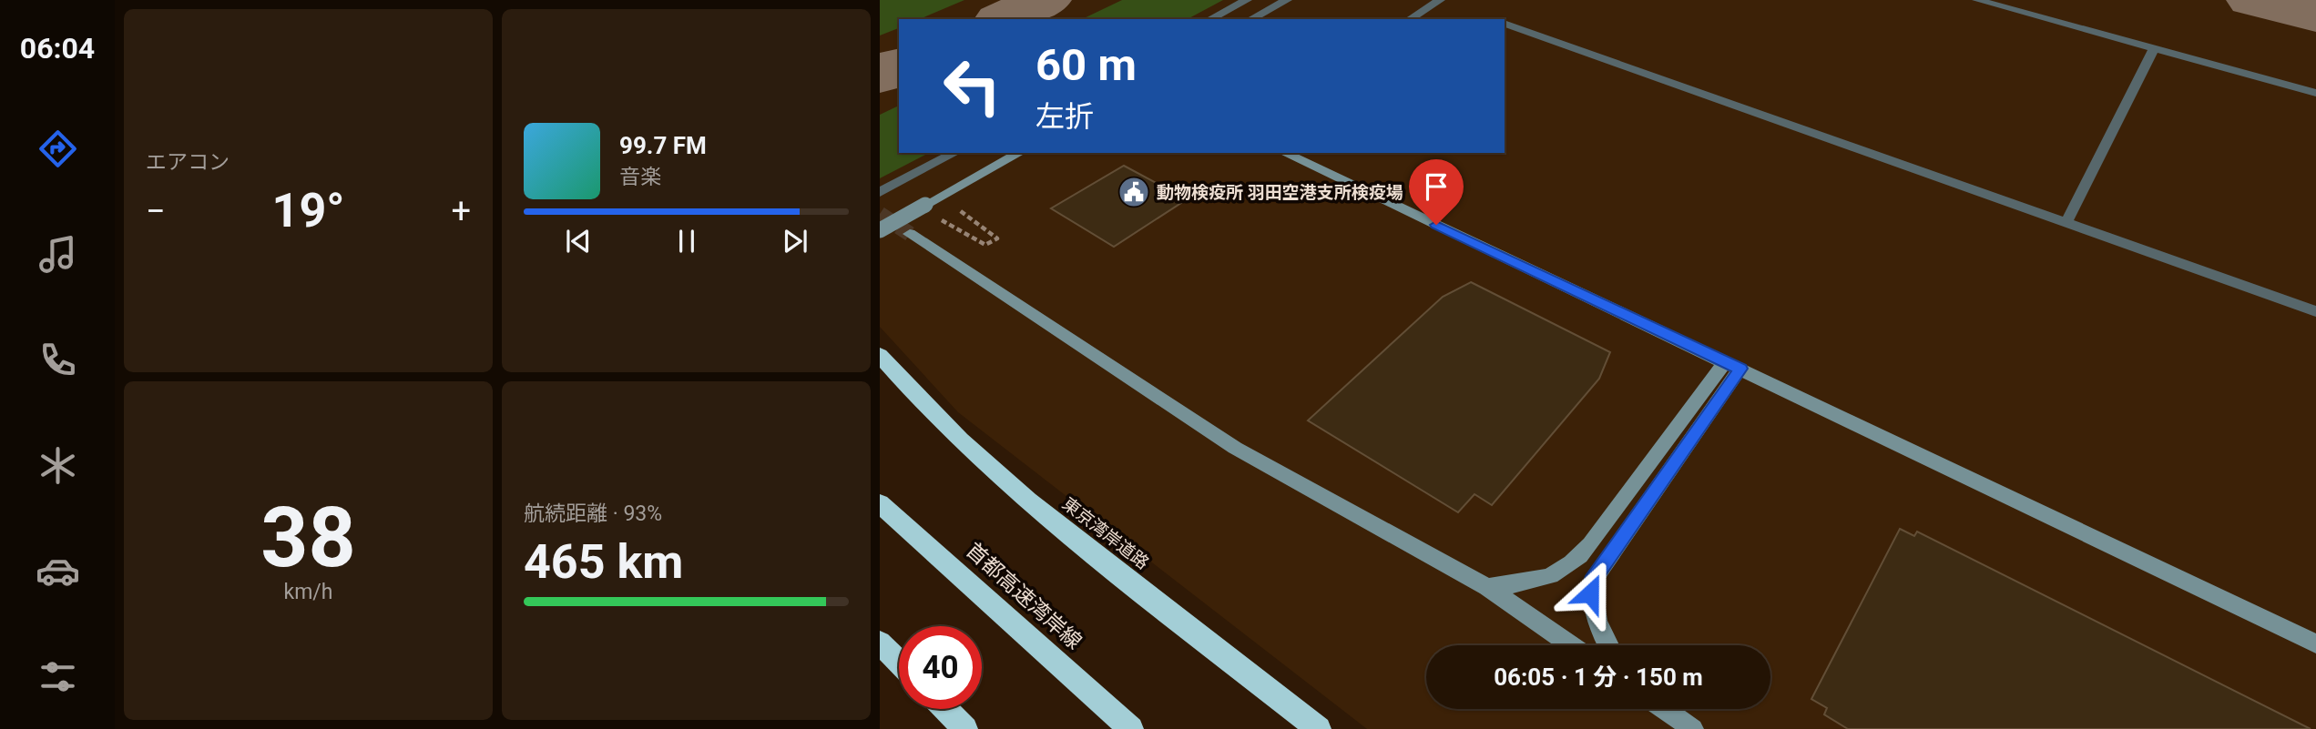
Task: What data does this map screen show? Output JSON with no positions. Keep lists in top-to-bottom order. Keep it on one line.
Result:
{"streets":{"highway":["東京湾岸道路","首都高速湾岸線"]},"places":{"public building":["動物検疫所 羽田空港支所検疫場"]},"page":{"tabs":"06:04","tile":["エアコン",["38","km/h"],["航続距離 · 93%","465 km"]],"turn":["60 m","左折"],"song":["99.7 FM","音楽"],"heat":["−","19°","+"],"limit":"40","trip":"06:05 · 1 分 · 150 m"}}
